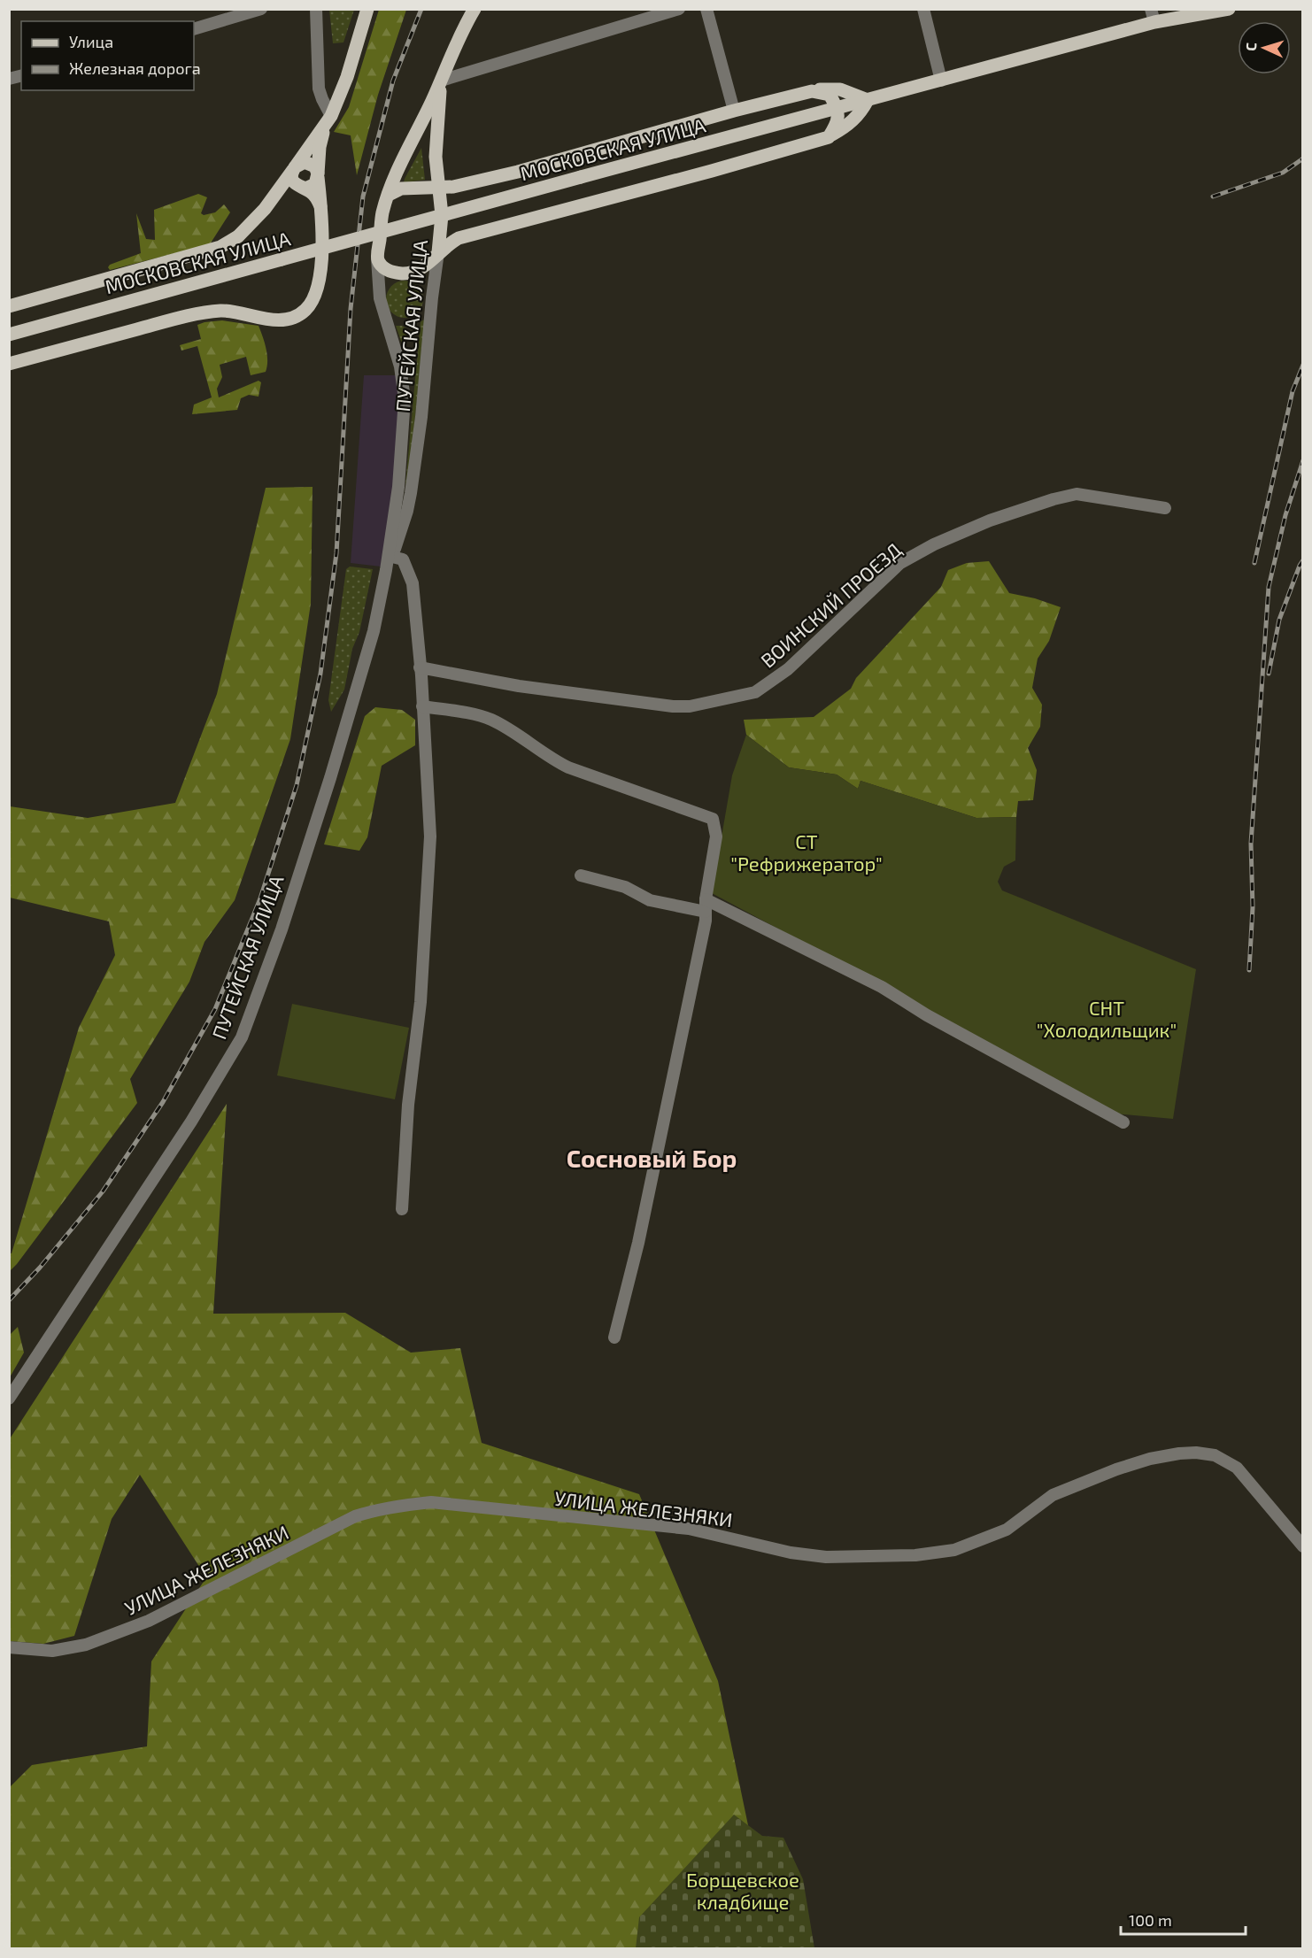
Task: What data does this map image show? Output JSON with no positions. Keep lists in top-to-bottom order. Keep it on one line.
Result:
{"streets":{"main road":["МОСКОВСКАЯ УЛИЦА","ПУТЕЙСКАЯ УЛИЦА"],"street":["ВОИНСКИЙ ПРОЕЗД","УЛИЦА ЖЕЛЕЗНЯКИ"]},"districts":["Сосновый Бор"],"parks":["СТ \"Рефрижератор\"","СНТ \"Холодильщик\"","Борщевское кладбище"],"legend":["Улица","Железная дорога"],"scale_bar":"100 m","north":"left"}
